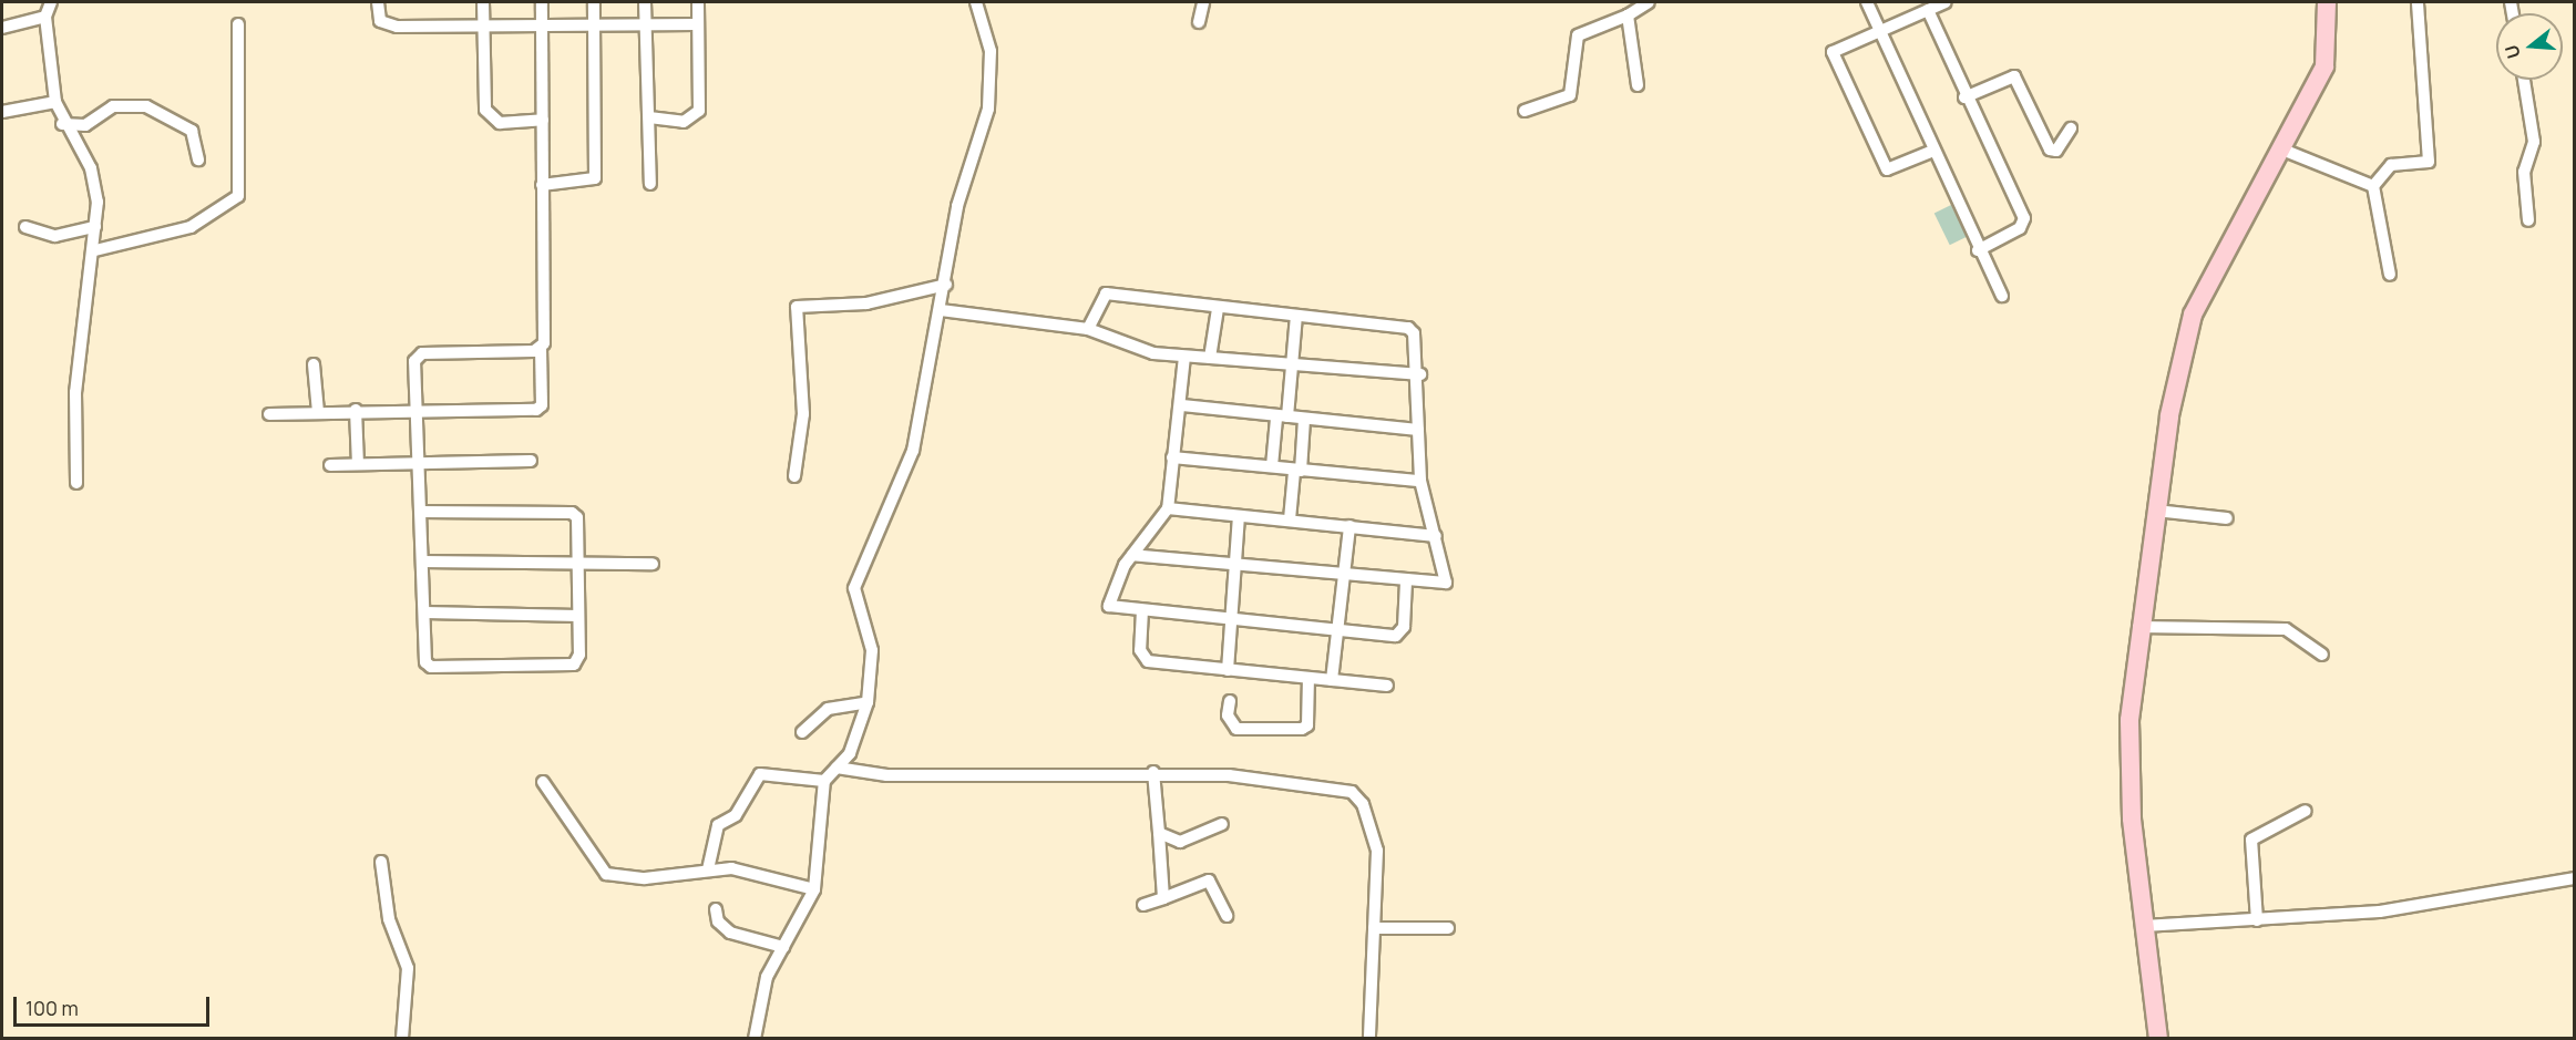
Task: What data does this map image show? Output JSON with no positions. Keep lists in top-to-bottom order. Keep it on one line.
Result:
{"scale_bar":"100 m","north":"left"}
